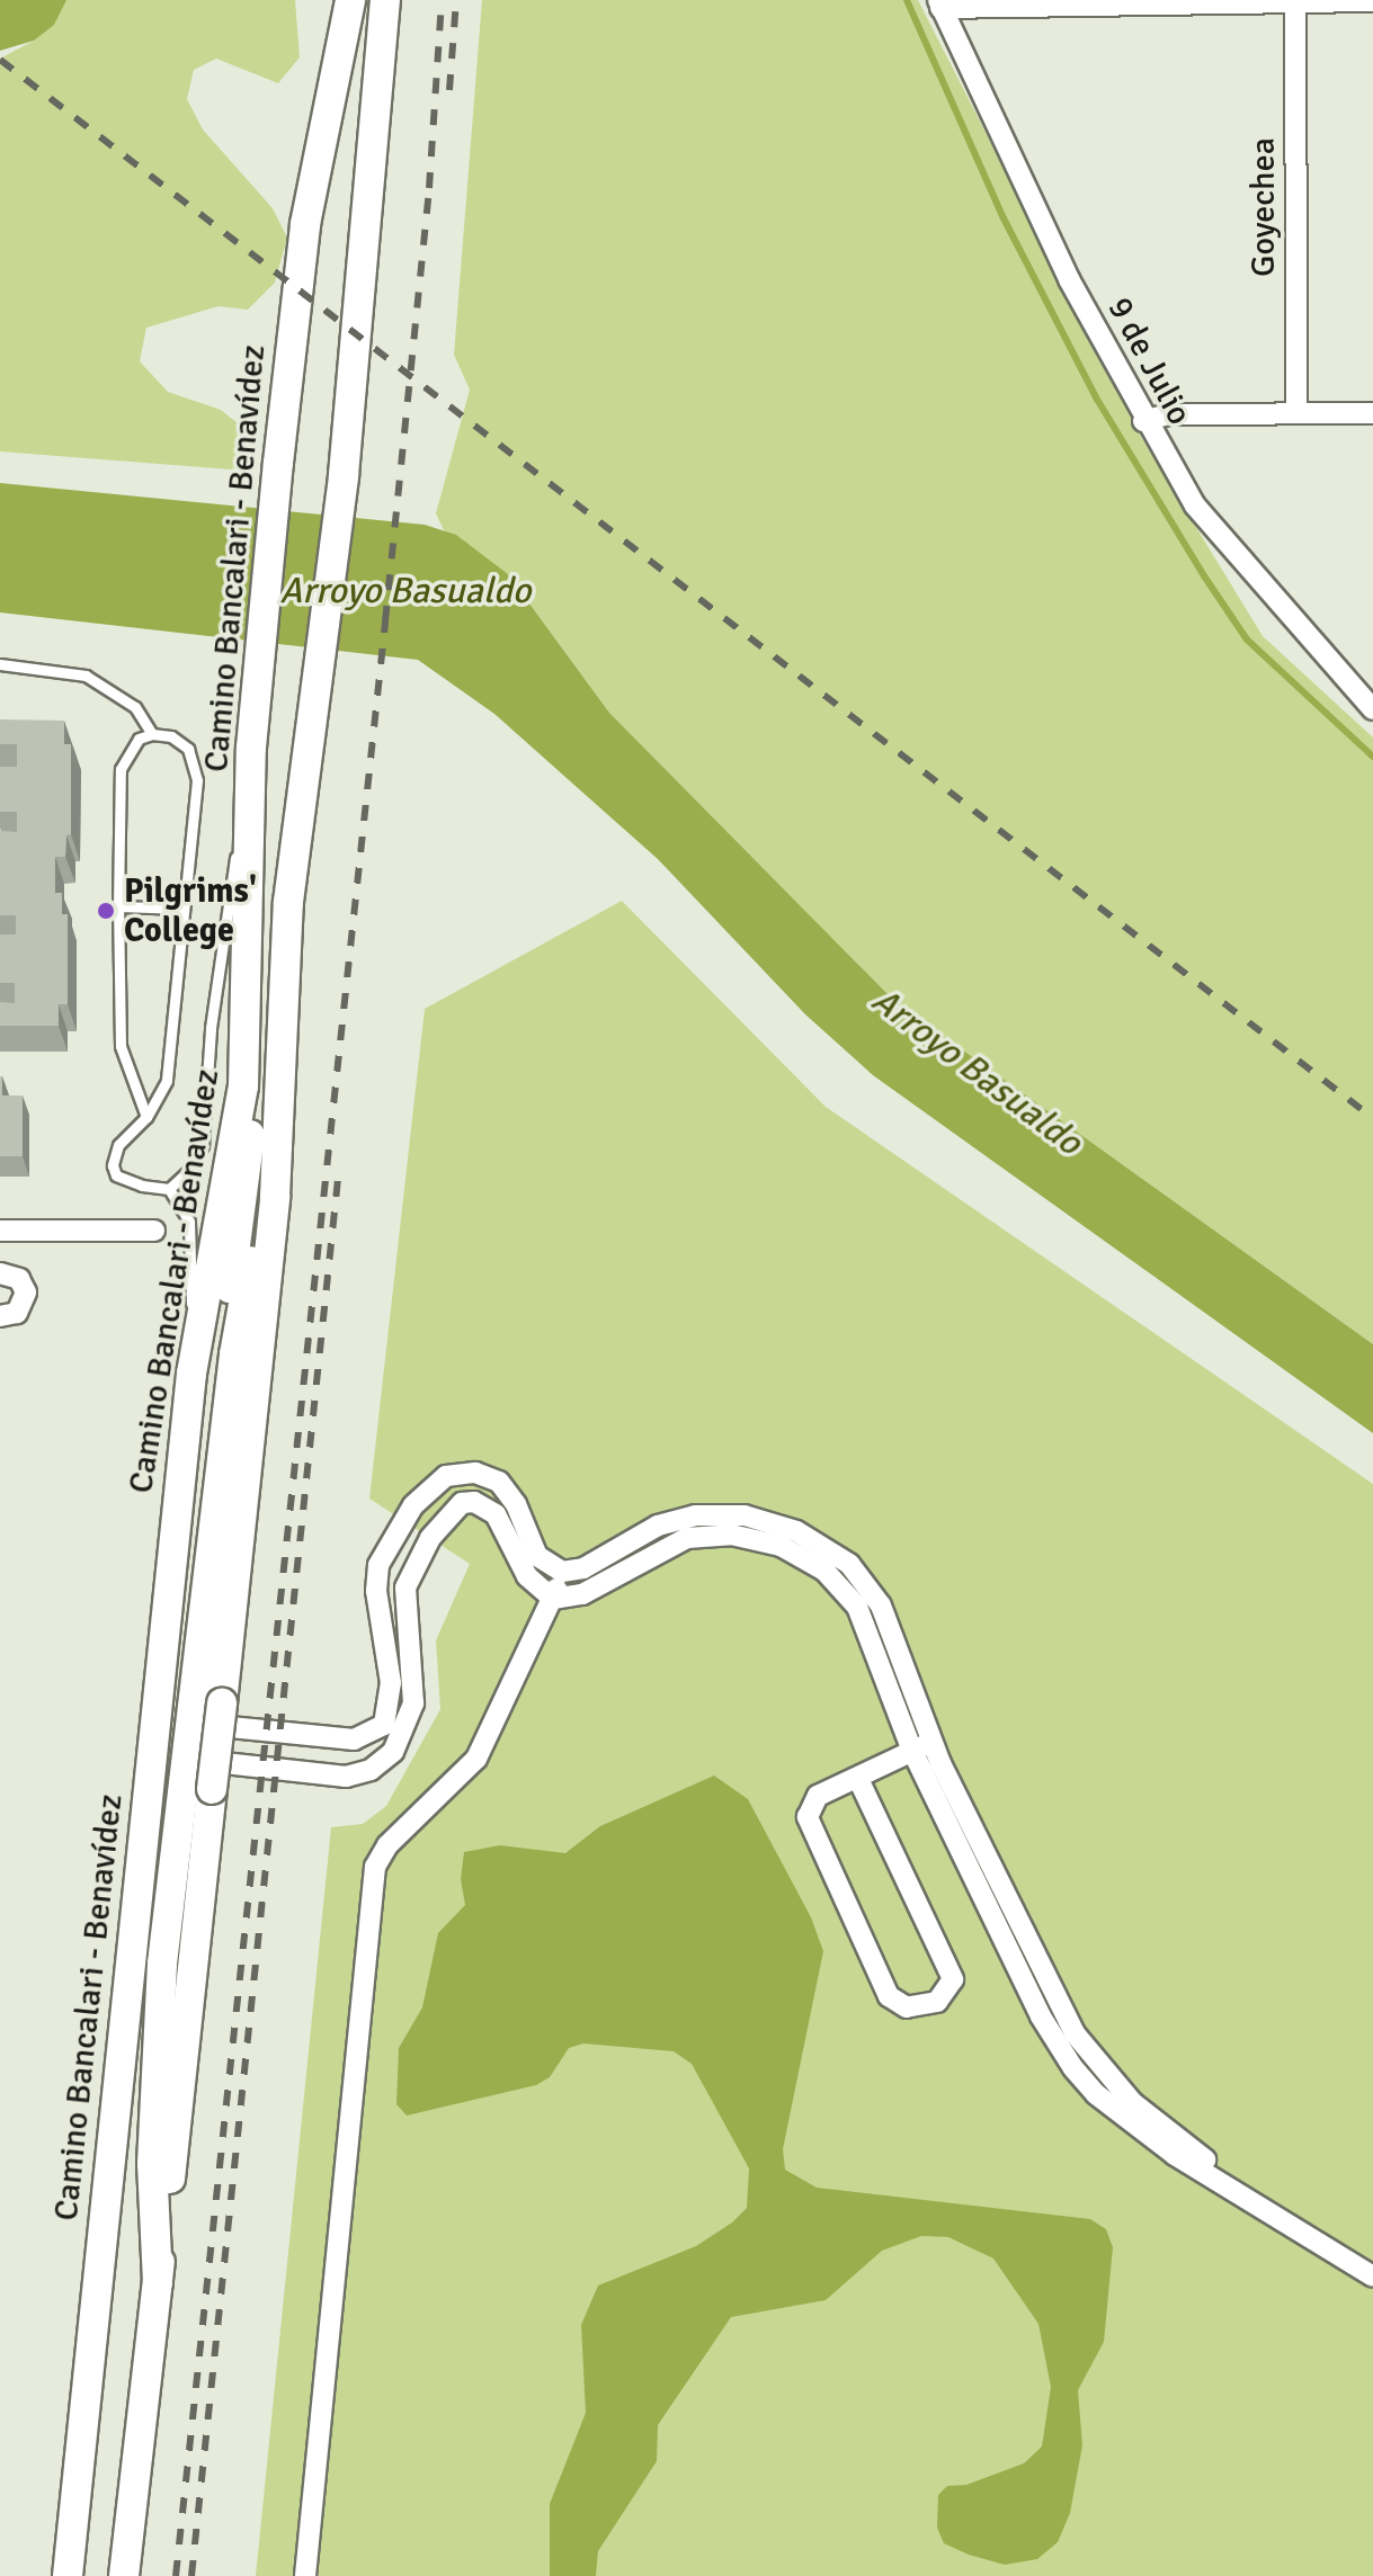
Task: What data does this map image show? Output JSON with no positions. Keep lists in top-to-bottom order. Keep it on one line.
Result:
{"streets":{"main road":["Camino Bancalari - Benavídez"],"street":["Goyechea","9 de Julio"]},"water":["Arroyo Basualdo"],"places":["Pilgrims' College"]}
